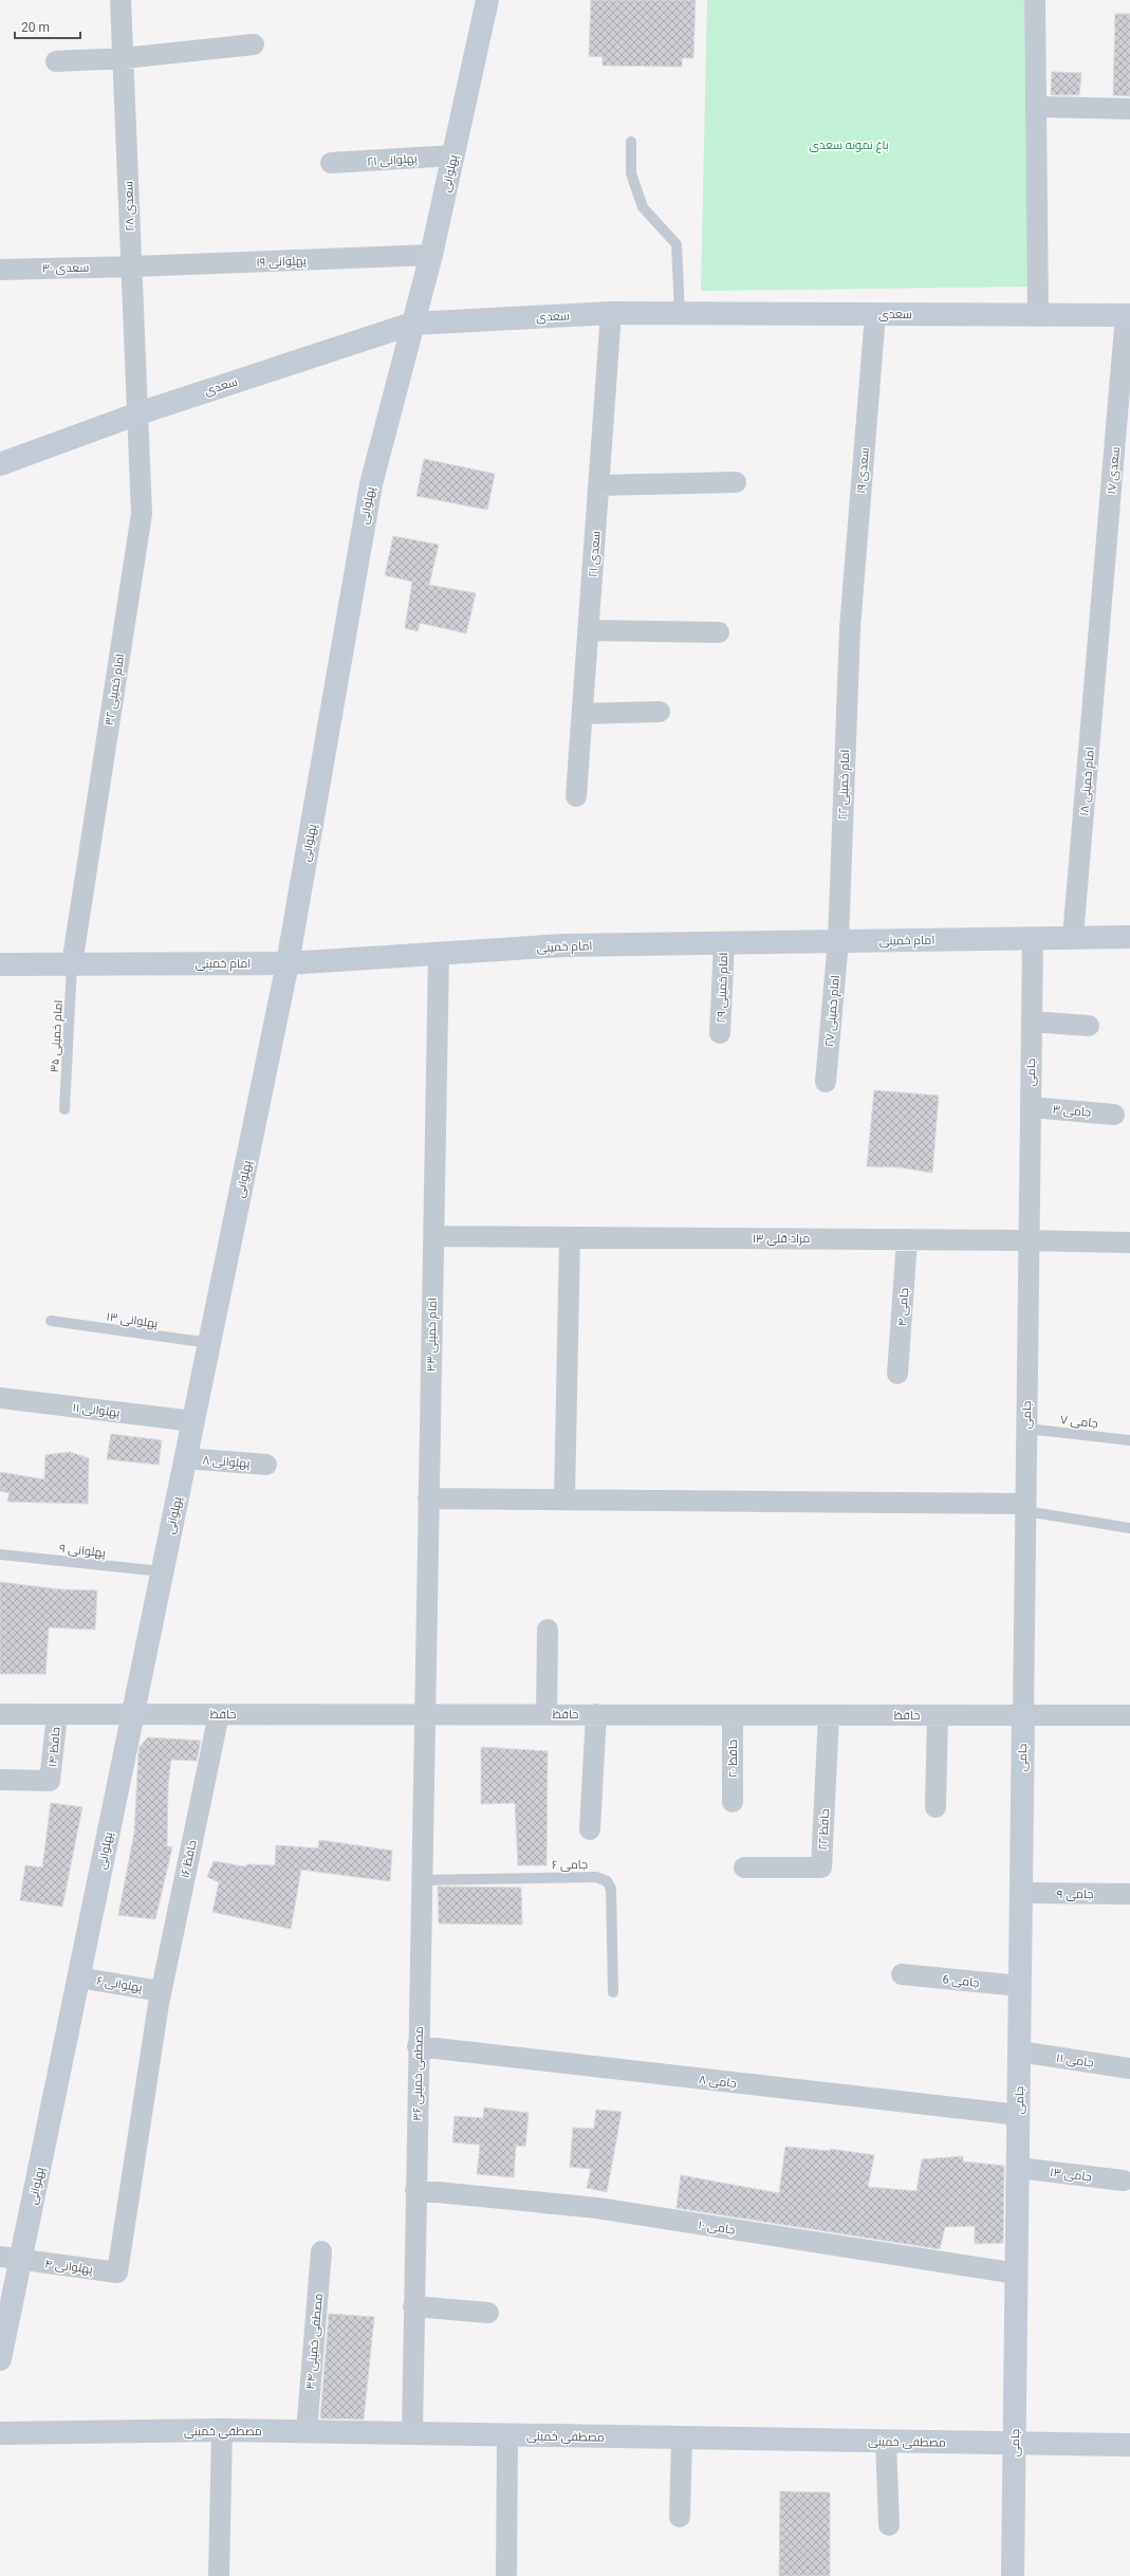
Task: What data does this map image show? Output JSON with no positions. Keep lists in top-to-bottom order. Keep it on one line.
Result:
{"streets":{"main road":["پهلوانی","سعدی","امام خمینی","جامی","مصطفی خمینی"],"street":["پهلوانی ۲۱","سعدی ۲۸","پهلوانی ۱۹","سعدی ۳۰","سعدی ۱۹","سعدی ۱۷","سعدی ۲۱","امام خمینی ۳۲","امام خمینی ۱۸","امام خمینی ۲۲","امام خمینی ۲۹","امام خمینی ۲۷","جامی ۳","مراد قلی ۱۳","جامی ۴","امام خمینی ۳۳","پهلوانی ۱۱","پهلوانی ۸","حافظ","حافظ ۱۴","حافظ ۲۰","حافظ ۲۲","حافظ ۱۶","جامی ۹","جامی 6","پهلوانی ۶","جامی ۱۱","مصطفی خمینی ۳۶","جامی ۸","جامی ۱۳","جامی ۱۰","پهلوانی ۴","مصطفی خمینی ۳۴"],"lane":["امام خمینی ۳۵","پهلوانی ۱۳","جامی ۷","پهلوانی ۹","جامی ۶"]},"crossings":[["پهلوانی ۲۱","پهلوانی"],["پهلوانی","پهلوانی ۱۹"],["پهلوانی","سعدی"],["پهلوانی","امام خمینی"],["پهلوانی","پهلوانی ۱۳"],["پهلوانی","پهلوانی ۱۱"],["پهلوانی","پهلوانی ۸"],["پهلوانی","پهلوانی ۹"],["پهلوانی","حافظ"],["پهلوانی","پهلوانی ۶"],["پهلوانی","پهلوانی ۴"],["سعدی ۲۸","پهلوانی ۱۹"],["سعدی ۲۸","سعدی ۳۰"],["سعدی ۲۸","سعدی"],["سعدی ۲۸","امام خمینی ۳۲"],["پهلوانی ۱۹","سعدی ۳۰"],["سعدی","سعدی ۱۹"],["سعدی","سعدی ۱۷"],["سعدی","سعدی ۲۱"],["سعدی","امام خمینی ۳۲"],["سعدی ۱۹","امام خمینی ۲۲"],["سعدی ۱۷","امام خمینی ۱۸"],["امام خمینی ۳۲","امام خمینی"],["امام خمینی ۳۲","امام خمینی ۳۵"],["امام خمینی ۱۸","امام خمینی"],["امام خمینی ۲۲","امام خمینی"],["امام خمینی ۲۲","امام خمینی ۲۷"],["امام خمینی","امام خمینی ۲۹"],["امام خمینی","امام خمینی ۲۷"],["امام خمینی","امام خمینی ۳۵"],["امام خمینی","جامی"],["امام خمینی","امام خمینی ۳۳"],["جامی","جامی ۳"],["جامی","مراد قلی ۱۳"],["جامی","جامی ۷"],["جامی","حافظ"],["جامی","جامی ۹"],["جامی","جامی 6"],["جامی","جامی ۱۱"],["جامی","جامی ۸"],["جامی","جامی ۱۳"],["جامی","جامی ۱۰"],["جامی","مصطفی خمینی"],["مراد قلی ۱۳","جامی ۴"],["مراد قلی ۱۳","امام خمینی ۳۳"],["امام خمینی ۳۳","حافظ"],["امام خمینی ۳۳","مصطفی خمینی ۳۶"],["حافظ","حافظ ۱۴"],["حافظ","حافظ ۲۰"],["حافظ","حافظ ۲۲"],["حافظ","حافظ ۱۶"],["حافظ","مصطفی خمینی ۳۶"],["حافظ ۱۶","پهلوانی ۶"],["حافظ ۱۶","پهلوانی ۴"],["جامی ۶","مصطفی خمینی ۳۶"],["مصطفی خمینی ۳۶","جامی ۸"],["مصطفی خمینی ۳۶","جامی ۱۰"],["مصطفی خمینی ۳۶","مصطفی خمینی"],["مصطفی خمینی ۳۴","مصطفی خمینی"]],"parks":["باغ نمونه سعدی"],"scale_bar":"20 m"}
